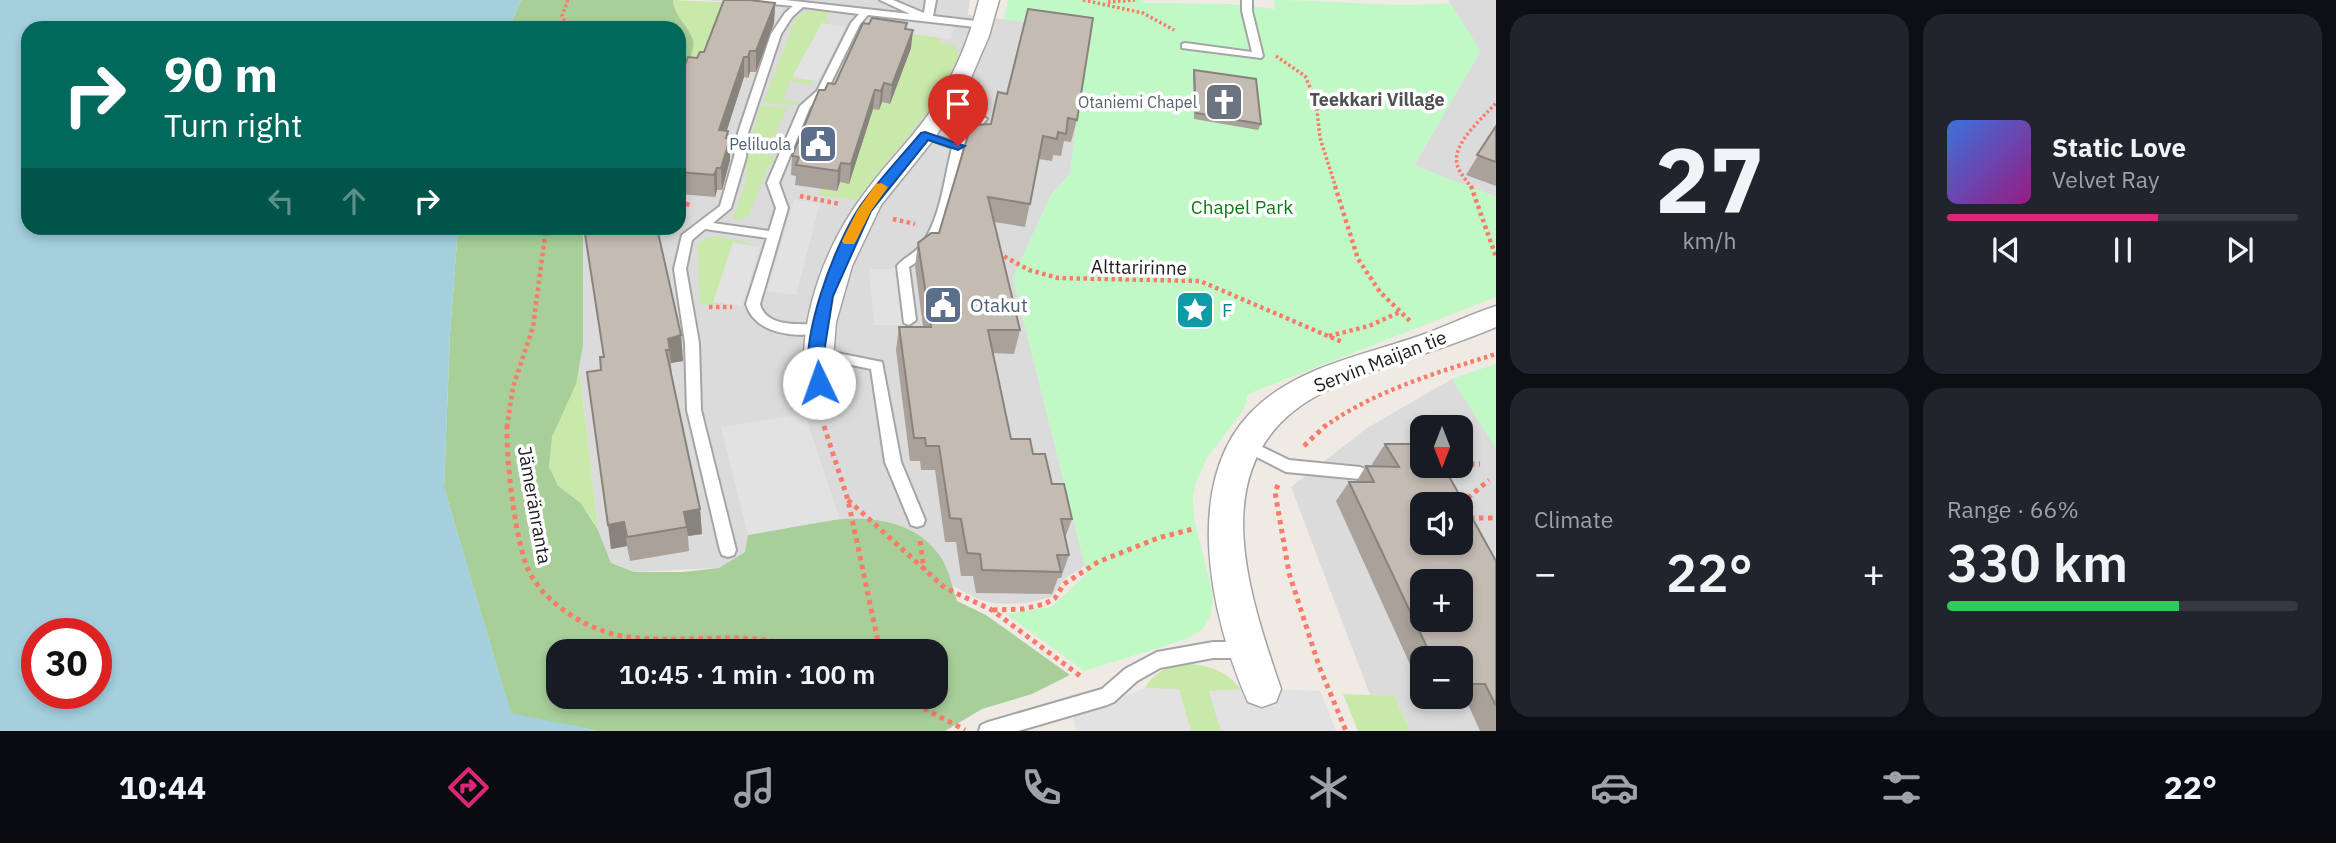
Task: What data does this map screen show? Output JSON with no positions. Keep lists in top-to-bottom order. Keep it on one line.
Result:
{"streets":{"street":["Servin Maijan tie"],"path":["Alttaririnne","Jämeränranta"]},"crossings":[["Alttaririnne","Servin Maijan tie"]],"districts":["Teekkari Village"],"parks":["Chapel Park"],"places":{"church":["Otaniemi Chapel"],"public building":["Peliluola","Otakut"],"place":["F"]},"north":"bottom","page":{"tile":[["27","km/h"],"Climate",["Range · 66%","330 km"]],"turn":["90 m","Turn right"],"song":["Static Love","Velvet Ray"],"map_buttons":["+","−"],"heat":["−","22°","+"],"limit":"30","trip":"10:45 · 1 min · 100 m","tabs":["10:44","22°"]}}
